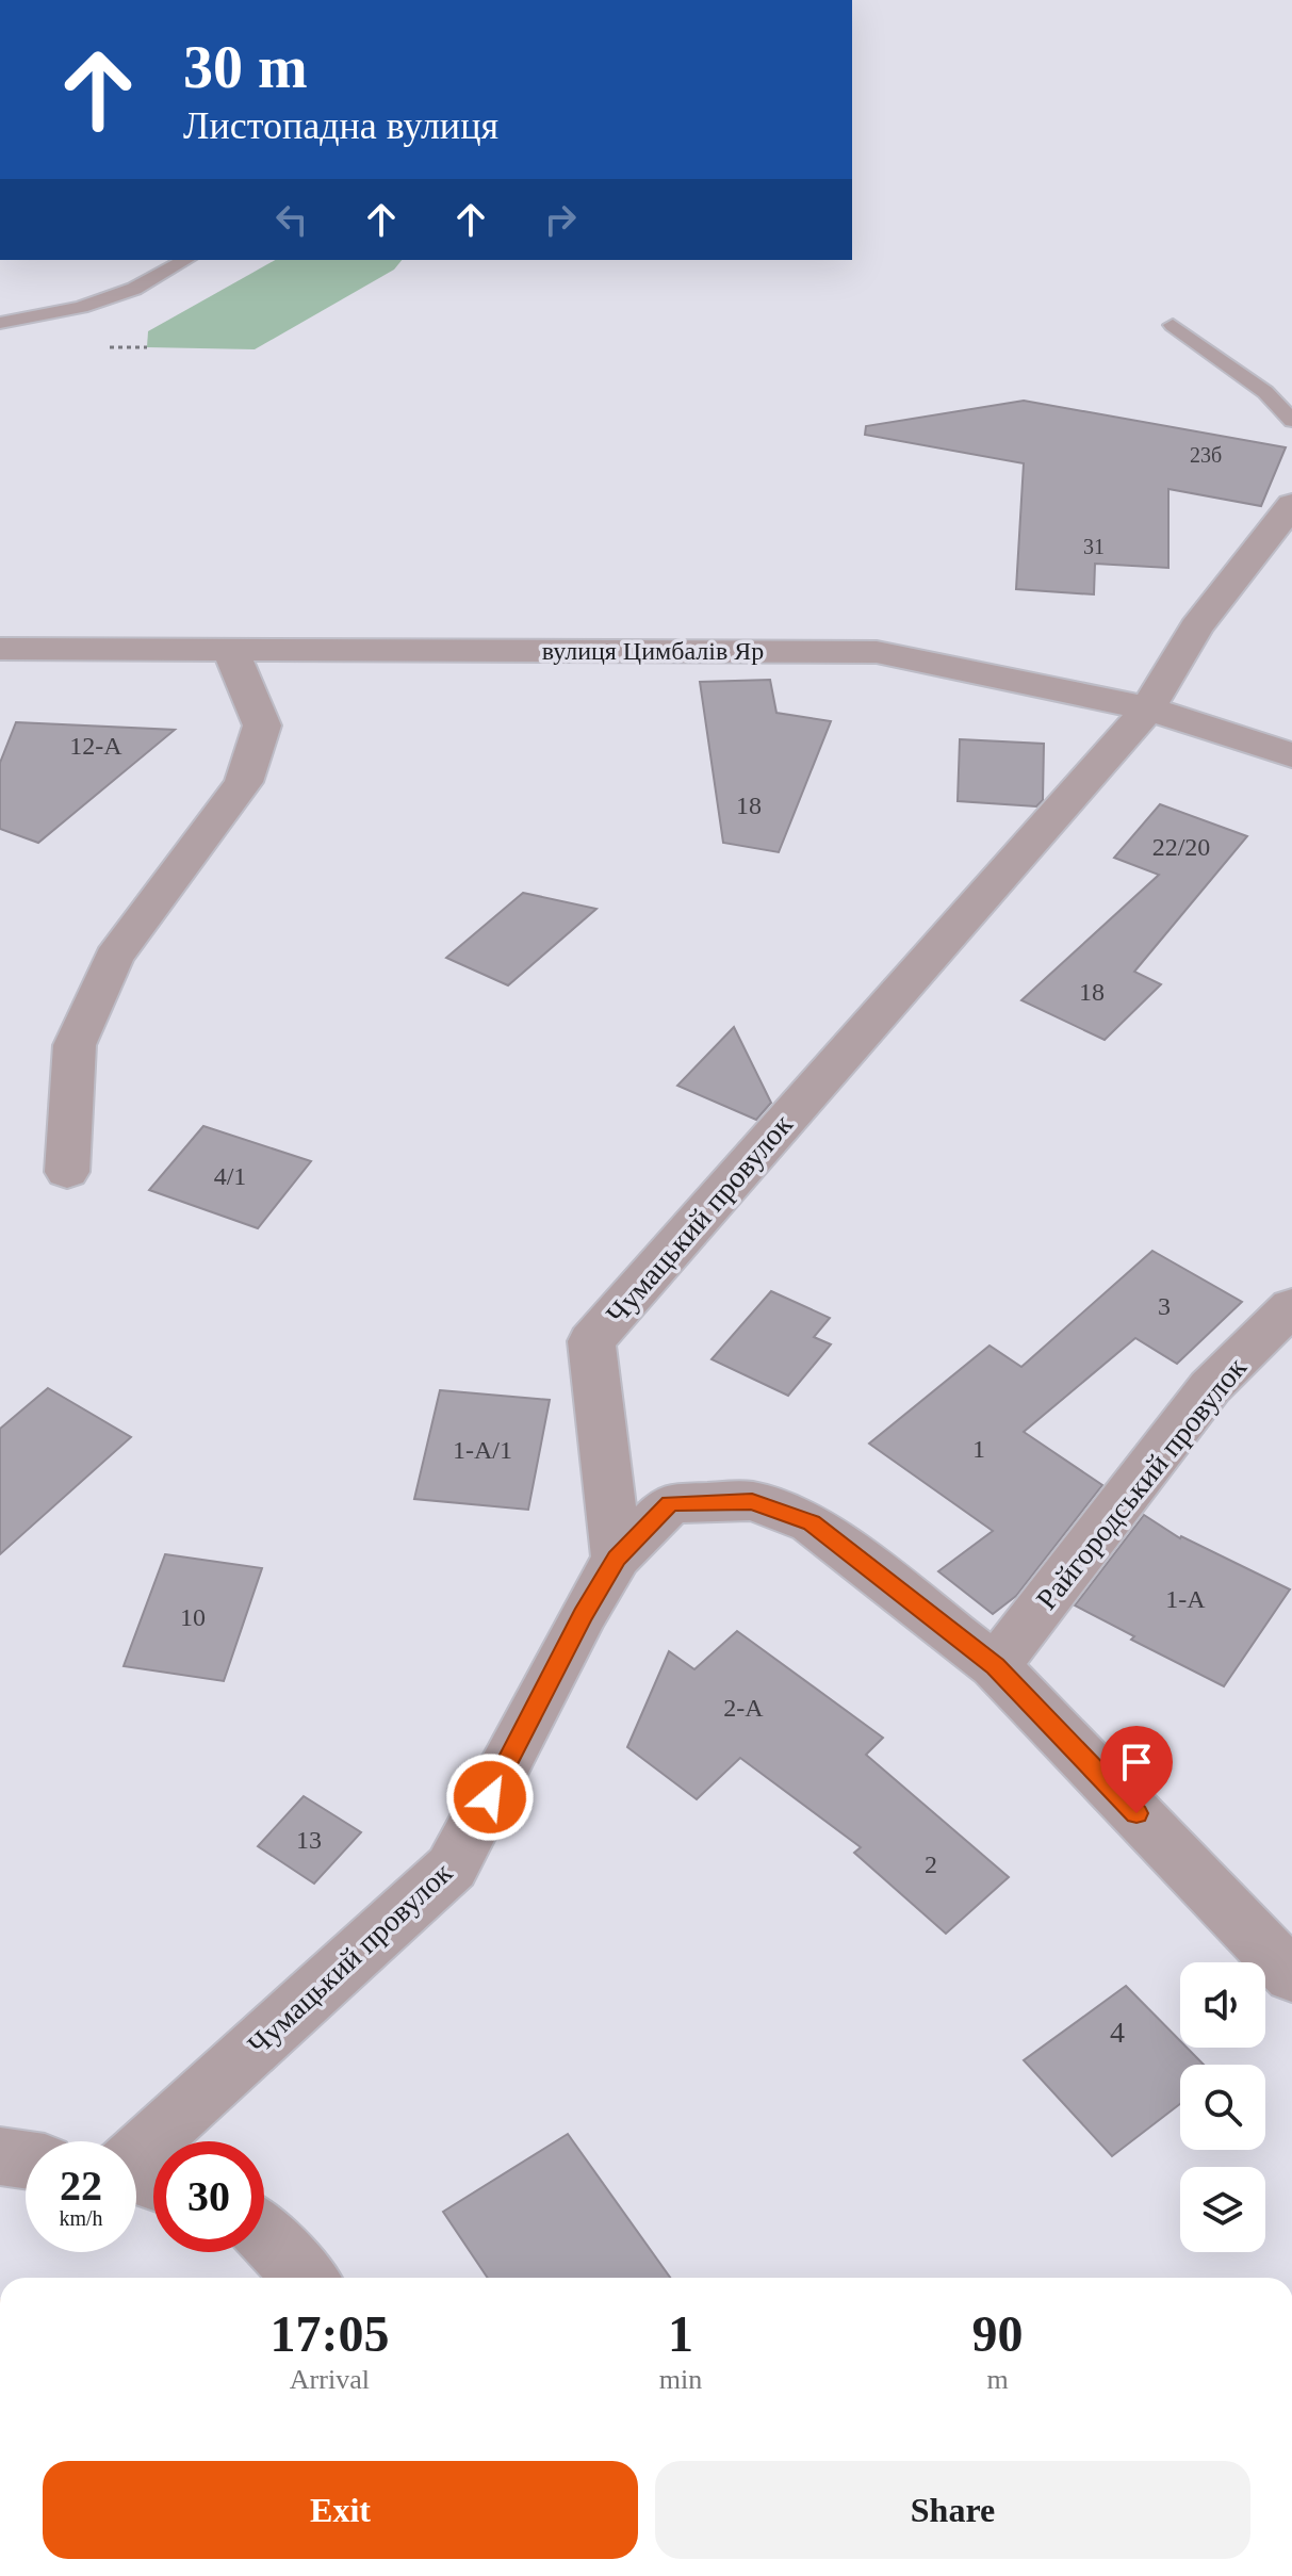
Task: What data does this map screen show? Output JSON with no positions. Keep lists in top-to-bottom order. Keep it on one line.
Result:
{"streets":{"street":["вулиця Цимбалів Яр","Чумацький провулок","Райгородський провулок"]},"crossings":[["вулиця Цимбалів Яр","Чумацький провулок"]],"house_numbers":["23б","31","12-А","18","22/20","18","4/1","3","1","1-А/1","1-А","10","2-А","13","2","4"],"page":{"turn":["30 m","Листопадна вулиця"],"speed":"22 km/h","limit":"30","eta":["17:05","Arrival","1","min","90","m"],"buttons":["Exit","Share"]}}
